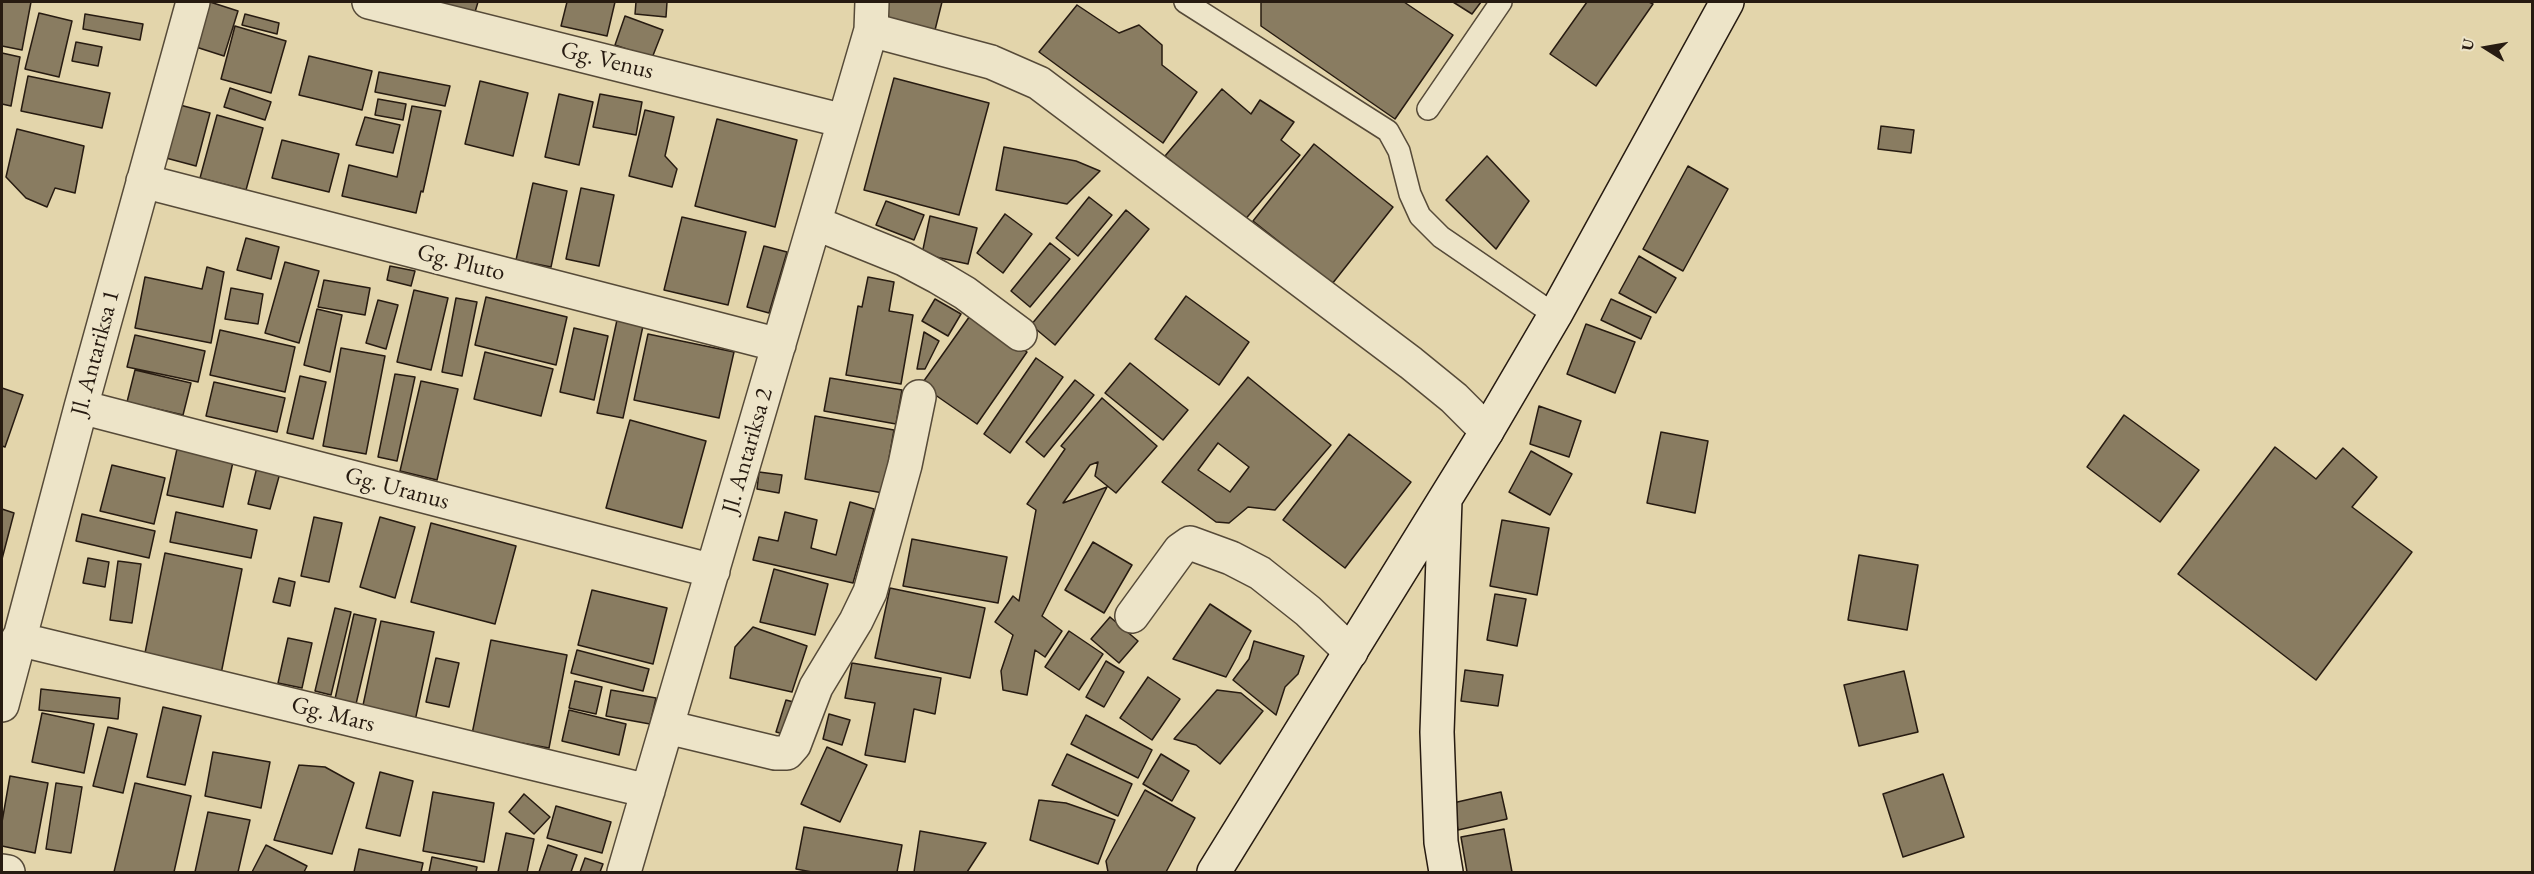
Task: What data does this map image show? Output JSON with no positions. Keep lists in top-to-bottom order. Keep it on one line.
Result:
{"streets":{"street":["Gg. Venus","Gg. Pluto","Jl. Antariksa 1","Jl. Antariksa 2","Gg. Uranus","Gg. Mars"]},"crossings":[["Gg. Venus","Jl. Antariksa 2"],["Gg. Pluto","Jl. Antariksa 1"],["Gg. Pluto","Jl. Antariksa 2"],["Jl. Antariksa 1","Gg. Uranus"],["Jl. Antariksa 1","Gg. Mars"],["Jl. Antariksa 2","Gg. Uranus"],["Jl. Antariksa 2","Gg. Mars"]],"north":"left"}
